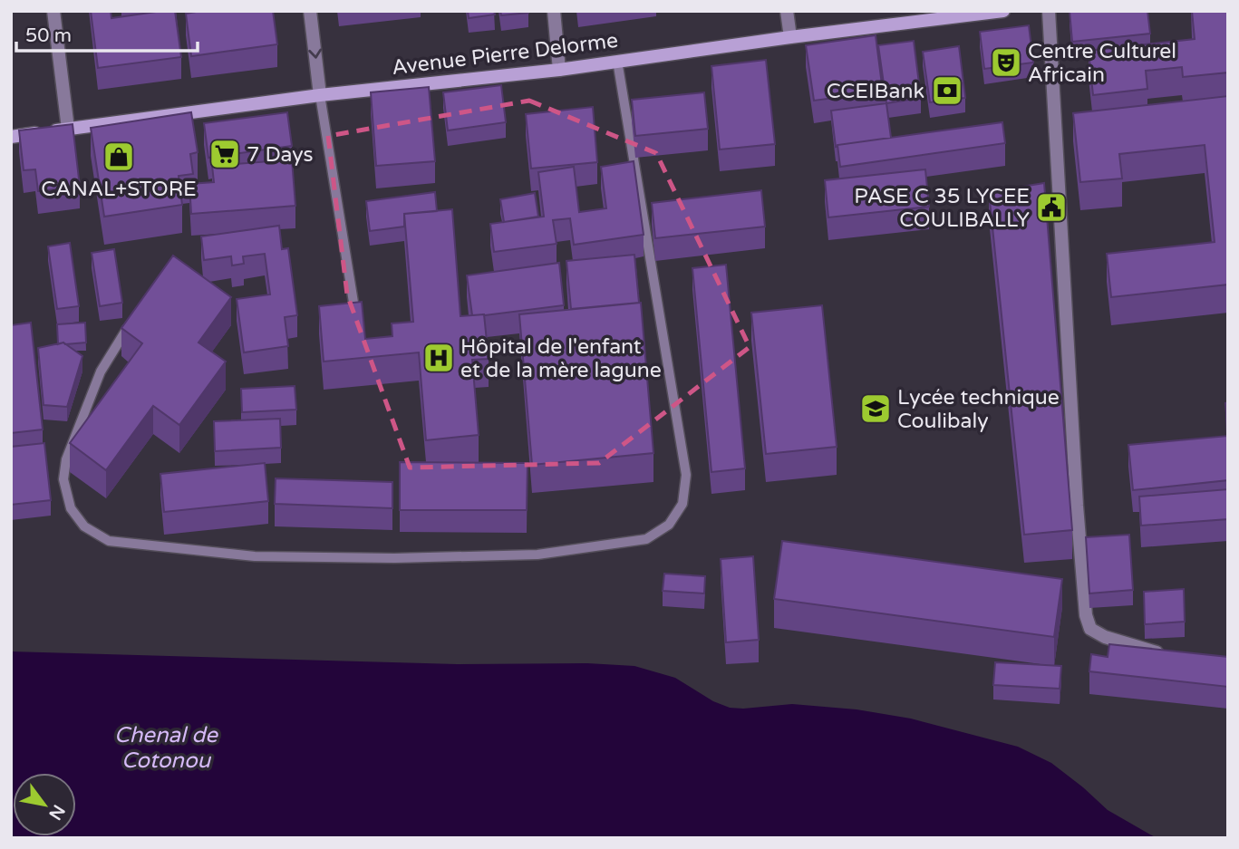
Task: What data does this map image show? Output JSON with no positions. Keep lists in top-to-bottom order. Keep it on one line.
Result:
{"streets":{"main road":["Avenue Pierre Delorme"]},"water":["Chenal de Cotonou"],"places":{"theatre":["Centre Culturel Africain"],"bank":["CCEIBank"],"supermarket":["7 Days"],"shop":["CANAL+STORE"],"public building":["PASE C 35 LYCEE COULIBALLY"],"hospital":["Hôpital de l'enfant et de la mère lagune"],"school or university":["Lycée technique Coulibaly"]},"scale_bar":"50 m","north":"bottom right"}
